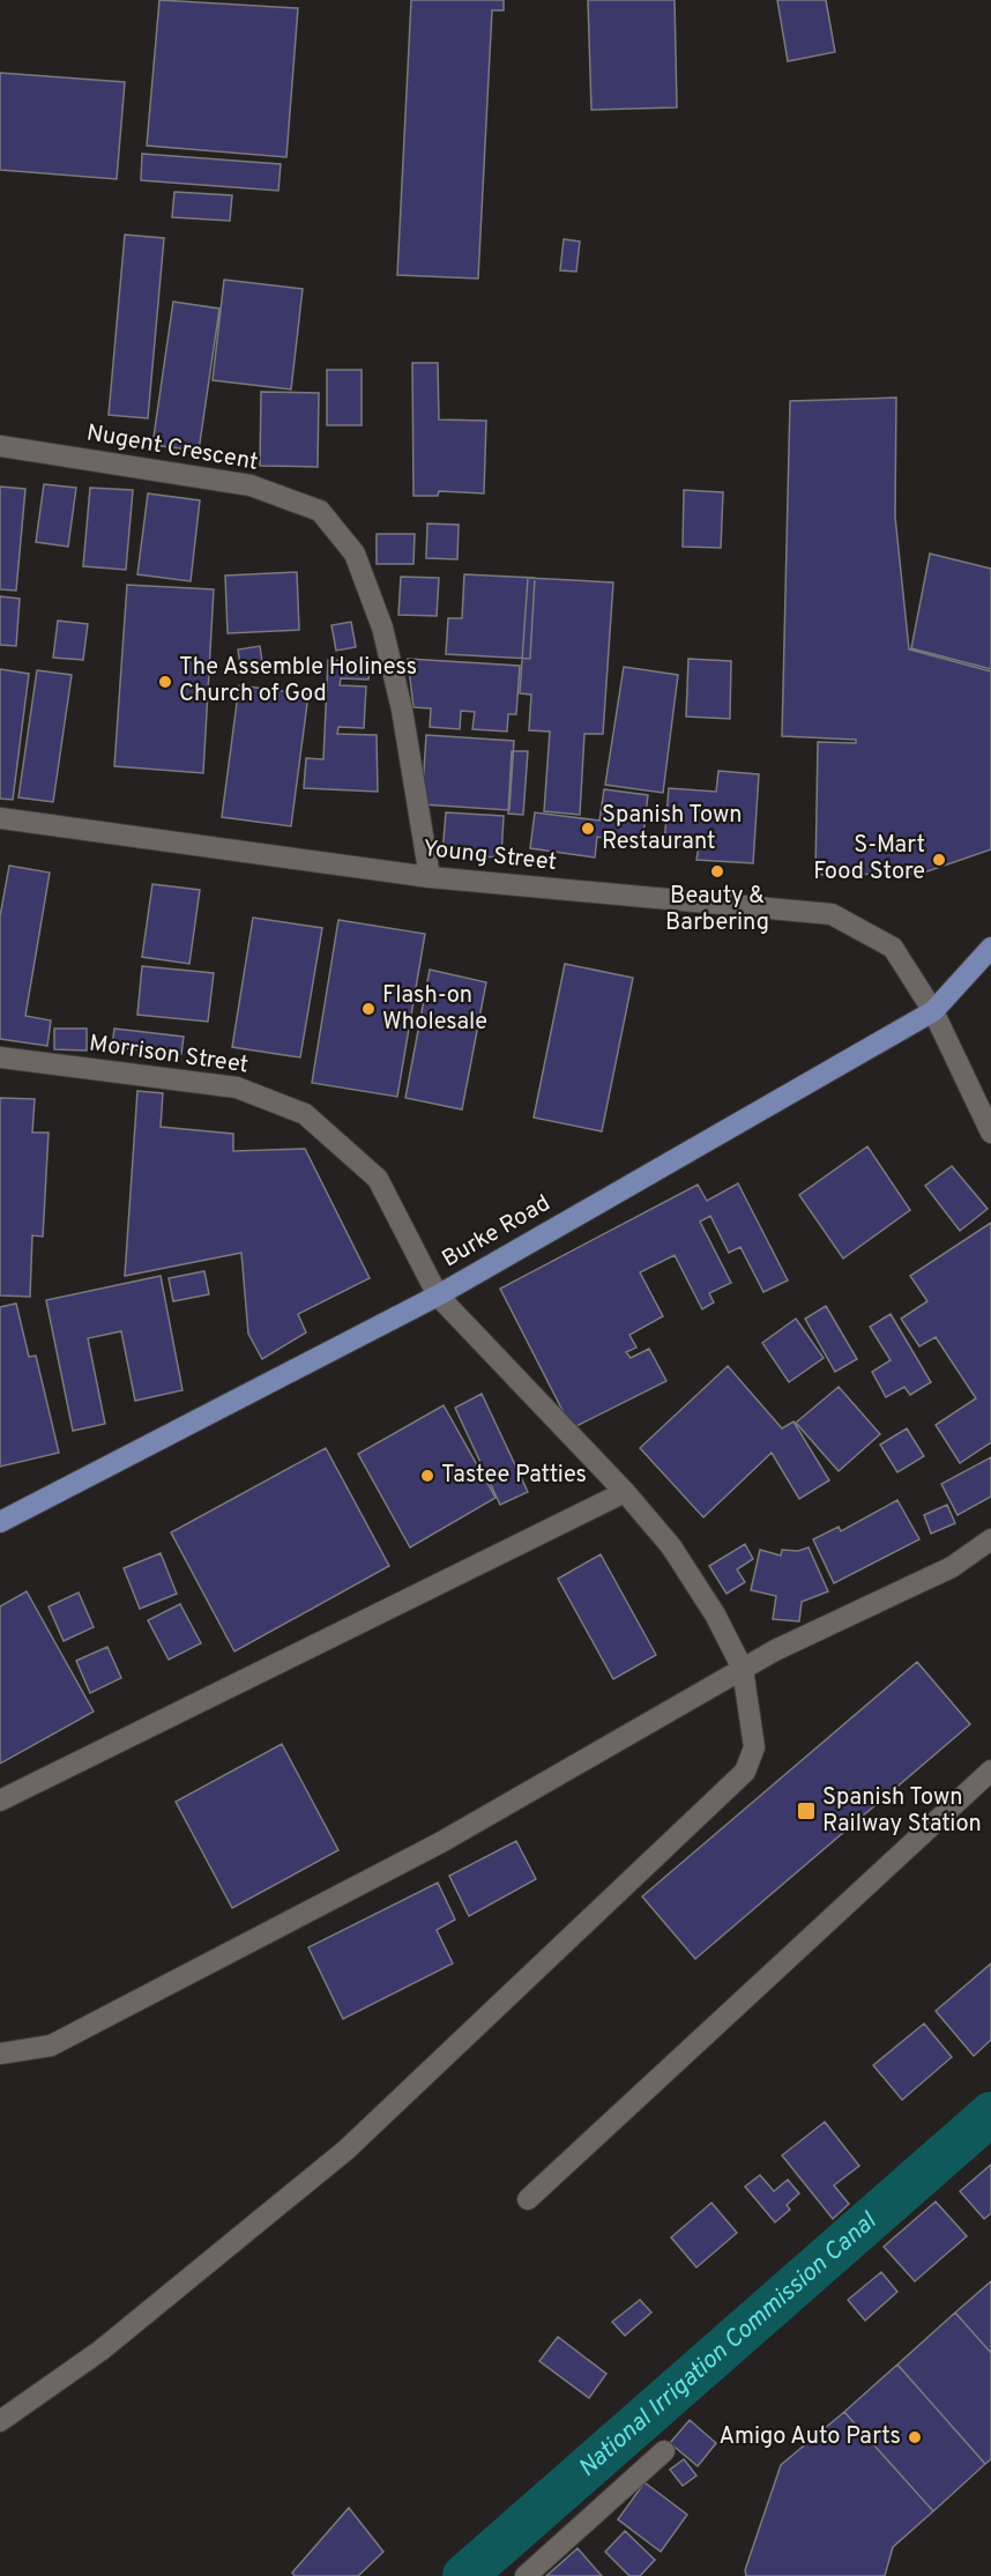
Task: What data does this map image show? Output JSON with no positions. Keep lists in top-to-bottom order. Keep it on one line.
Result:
{"streets":{"main road":["Burke Road"],"street":["Nugent Crescent","Young Street","Morrison Street"]},"crossings":[["Nugent Crescent","Young Street"],["Young Street","Burke Road"],["Morrison Street","Burke Road"]],"water":["National Irrigation Commission Canal"],"places":{"other":["The Assemble Holiness Church of God","Spanish Town Restaurant","S-Mart Food Store","Beauty & Barbering","Flash-on Wholesale","Tastee Patties","Amigo Auto Parts"],"transit":["Spanish Town Railway Station"]}}
